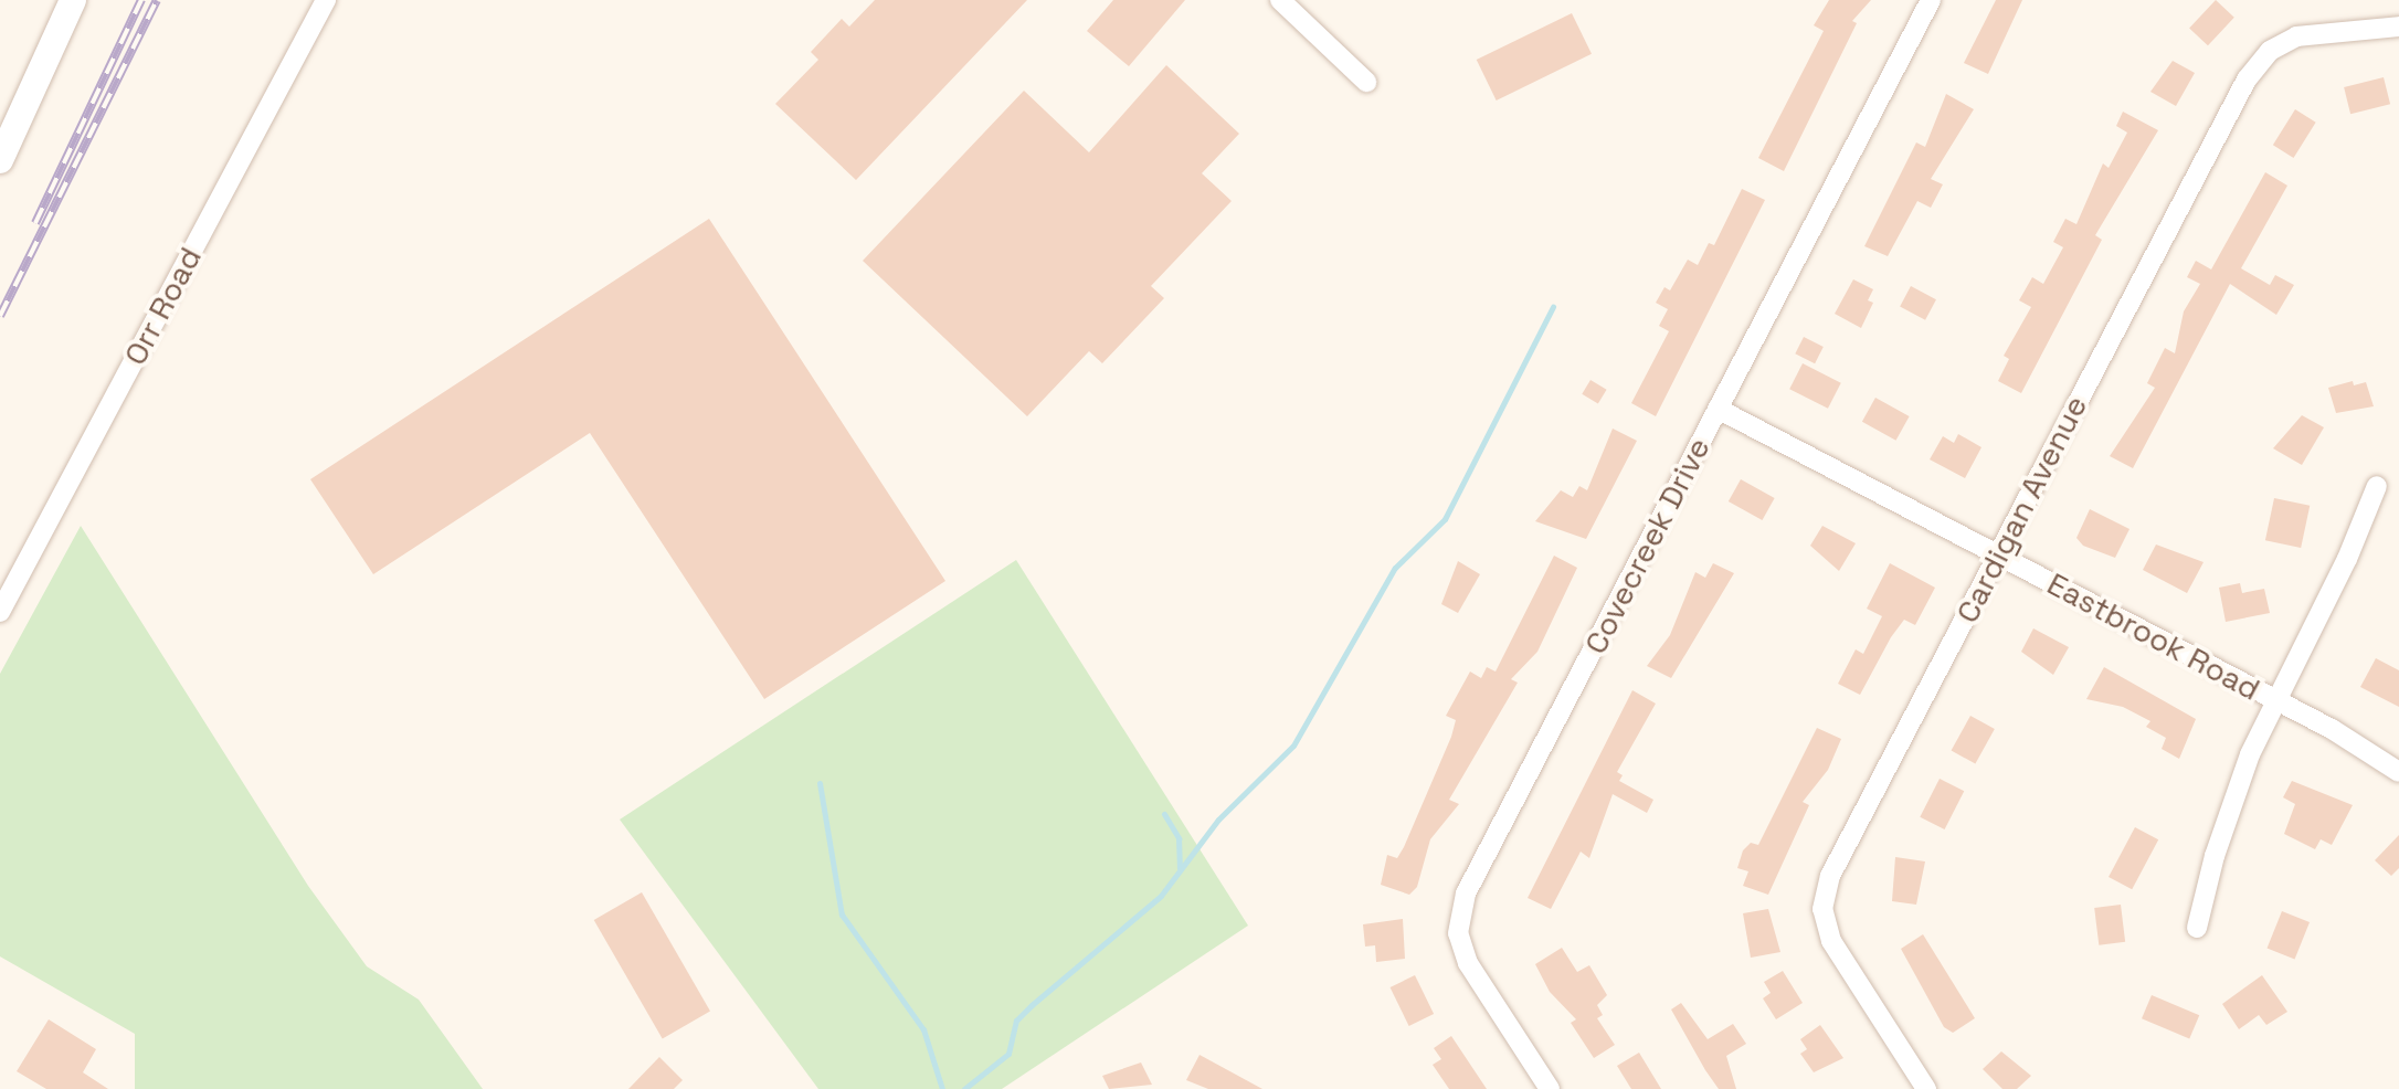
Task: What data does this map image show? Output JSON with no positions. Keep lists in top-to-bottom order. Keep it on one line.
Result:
{"streets":{"street":["Orr Road","Cardigan Avenue","Covecreek Drive","Eastbrook Road"]},"crossings":[["Cardigan Avenue","Eastbrook Road"],["Covecreek Drive","Eastbrook Road"]]}
